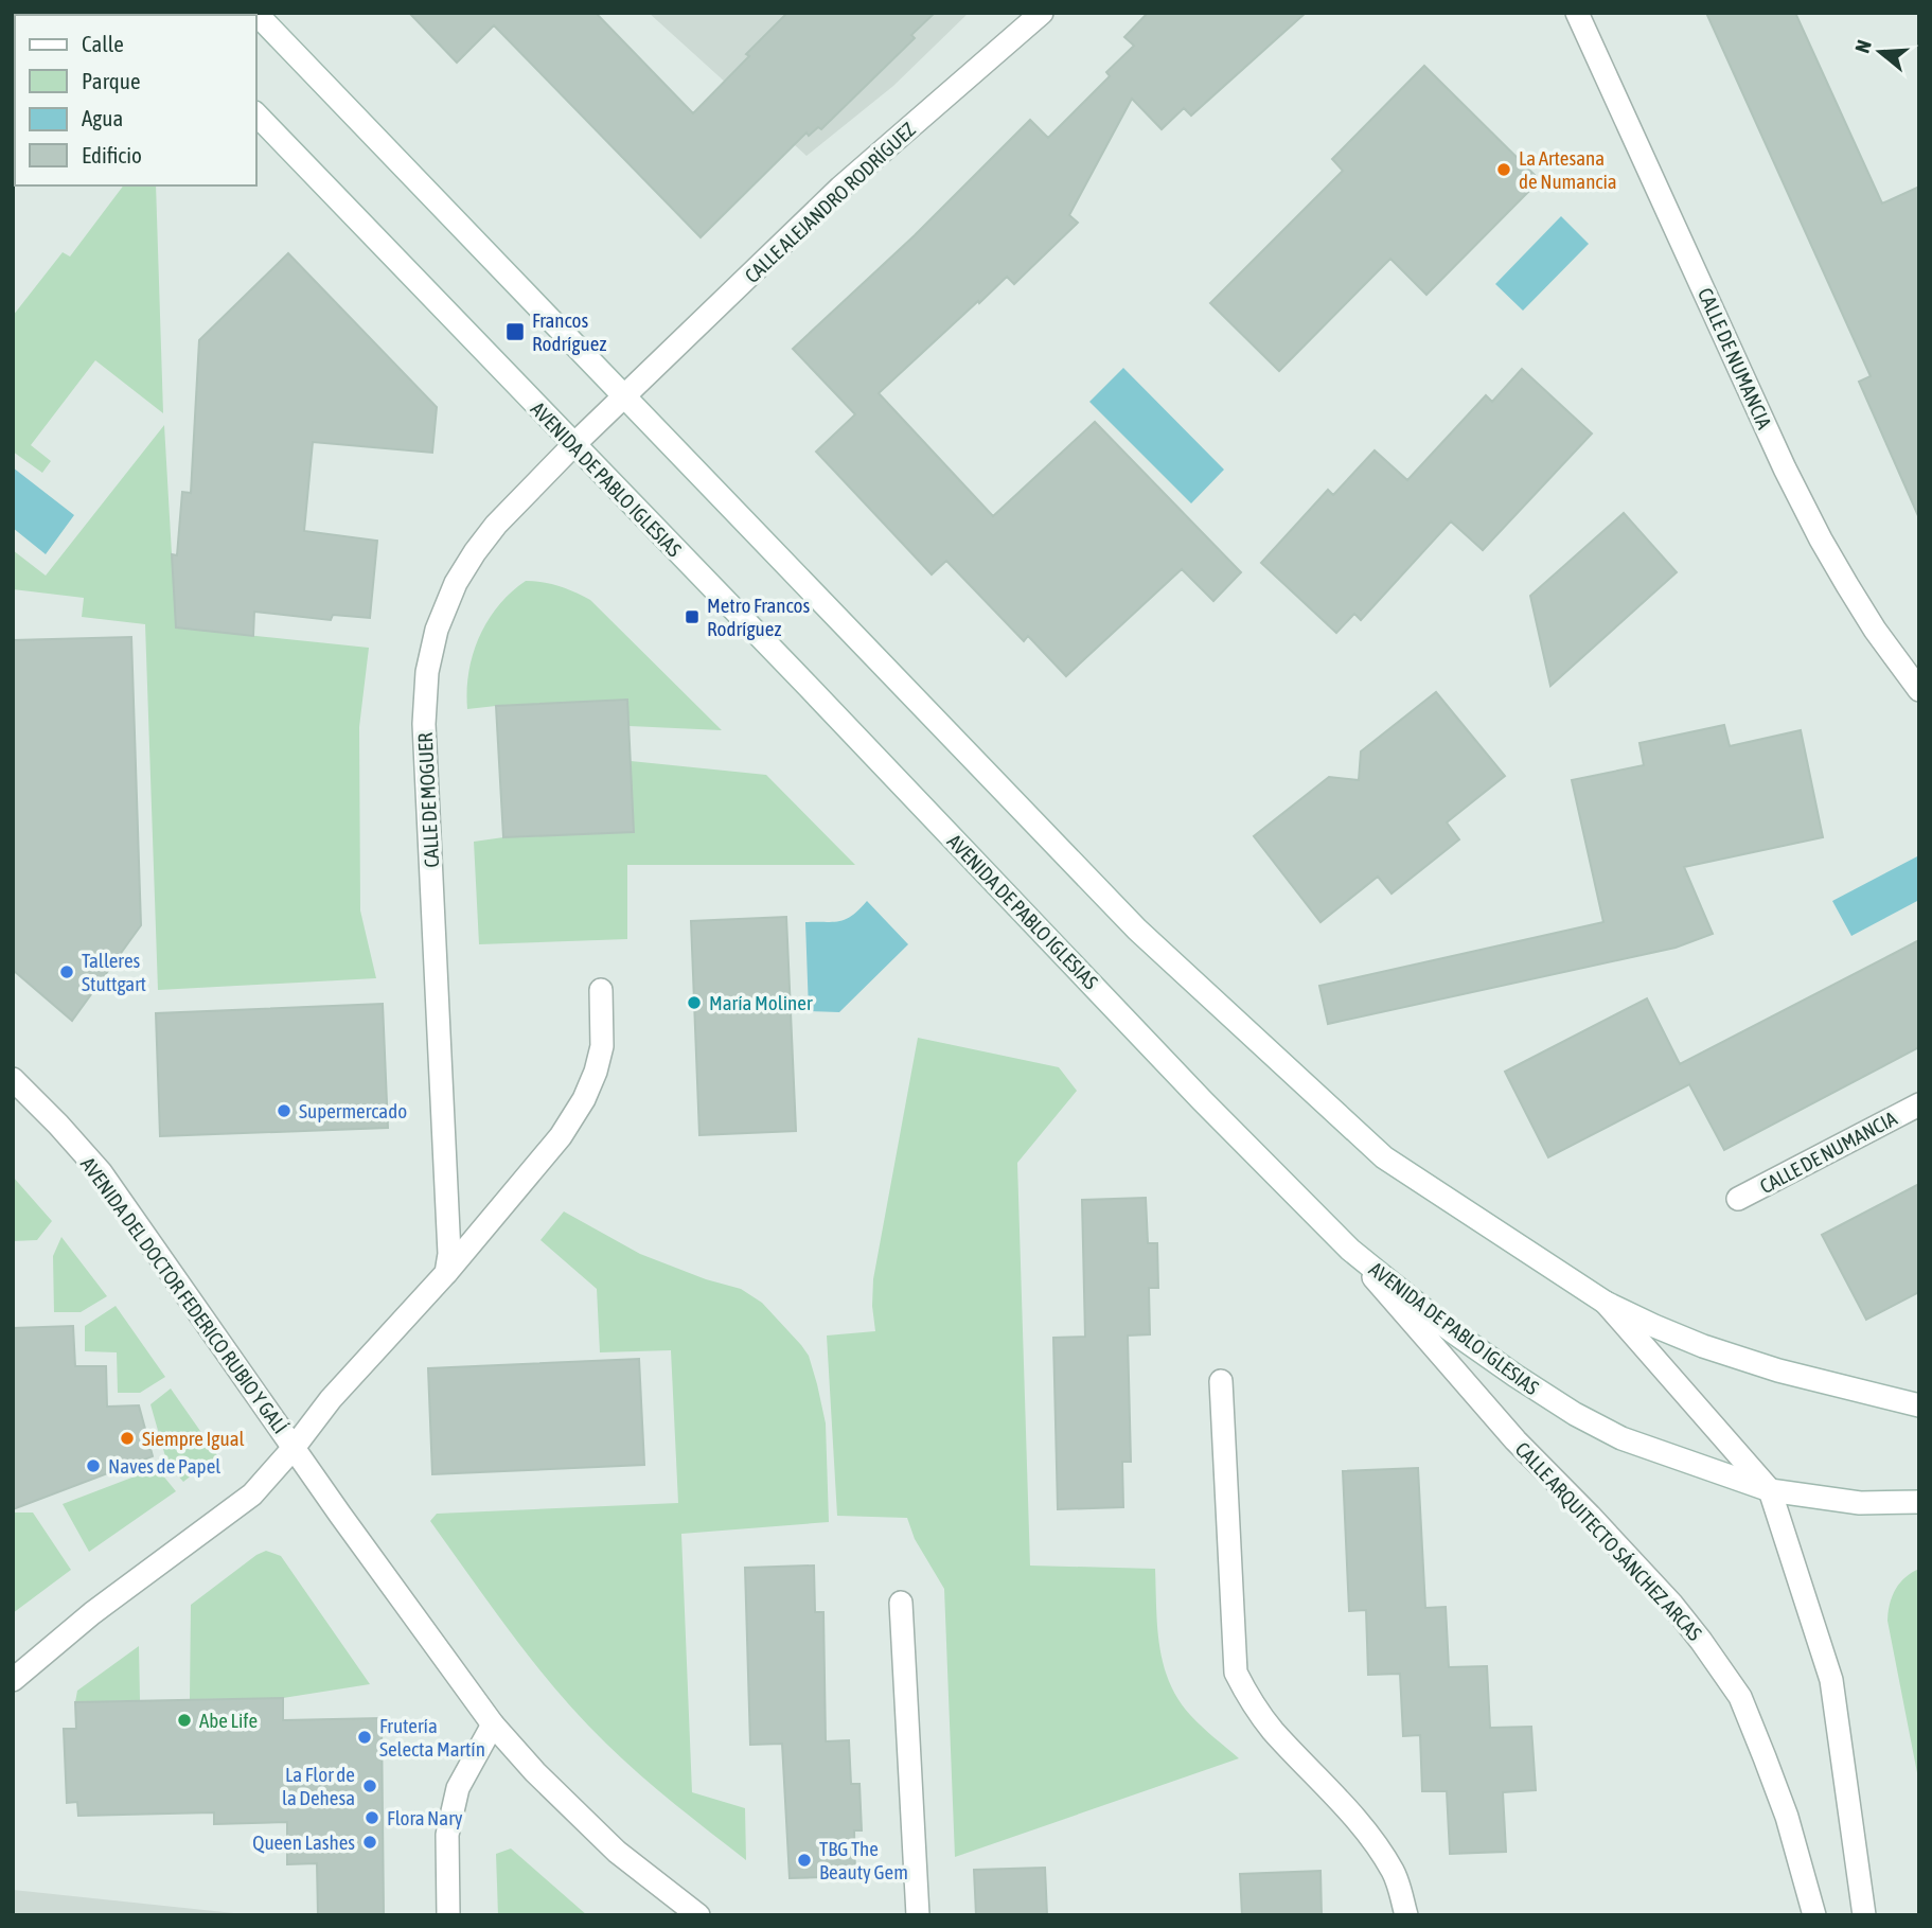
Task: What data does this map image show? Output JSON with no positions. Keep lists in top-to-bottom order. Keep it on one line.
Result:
{"streets":{"street":["CALLE ALEJANDRO RODRÍGUEZ","CALLE DE NUMANCIA","AVENIDA DE PABLO IGLESIAS","CALLE DE MOGUER","AVENIDA DEL DOCTOR FEDERICO RUBIO Y GALÍ","CALLE ARQUITECTO SÁNCHEZ ARCAS"]},"crossings":[["CALLE ALEJANDRO RODRÍGUEZ","CALLE DE MOGUER"],["AVENIDA DE PABLO IGLESIAS","CALLE DE MOGUER"],["AVENIDA DE PABLO IGLESIAS","CALLE ARQUITECTO SÁNCHEZ ARCAS"]],"places":{"other":["La Artesana de Numancia","Talleres Stuttgart","María Moliner","Supermercado","Siempre Igual","Naves de Papel","Abe Life","Frutería Selecta Martín","La Flor de la Dehesa","Flora Nary","Queen Lashes","TBG The Beauty Gem"],"transit":["Francos Rodríguez","Metro Francos Rodríguez"]},"legend":["Calle","Parque","Agua","Edificio"],"north":"left"}
